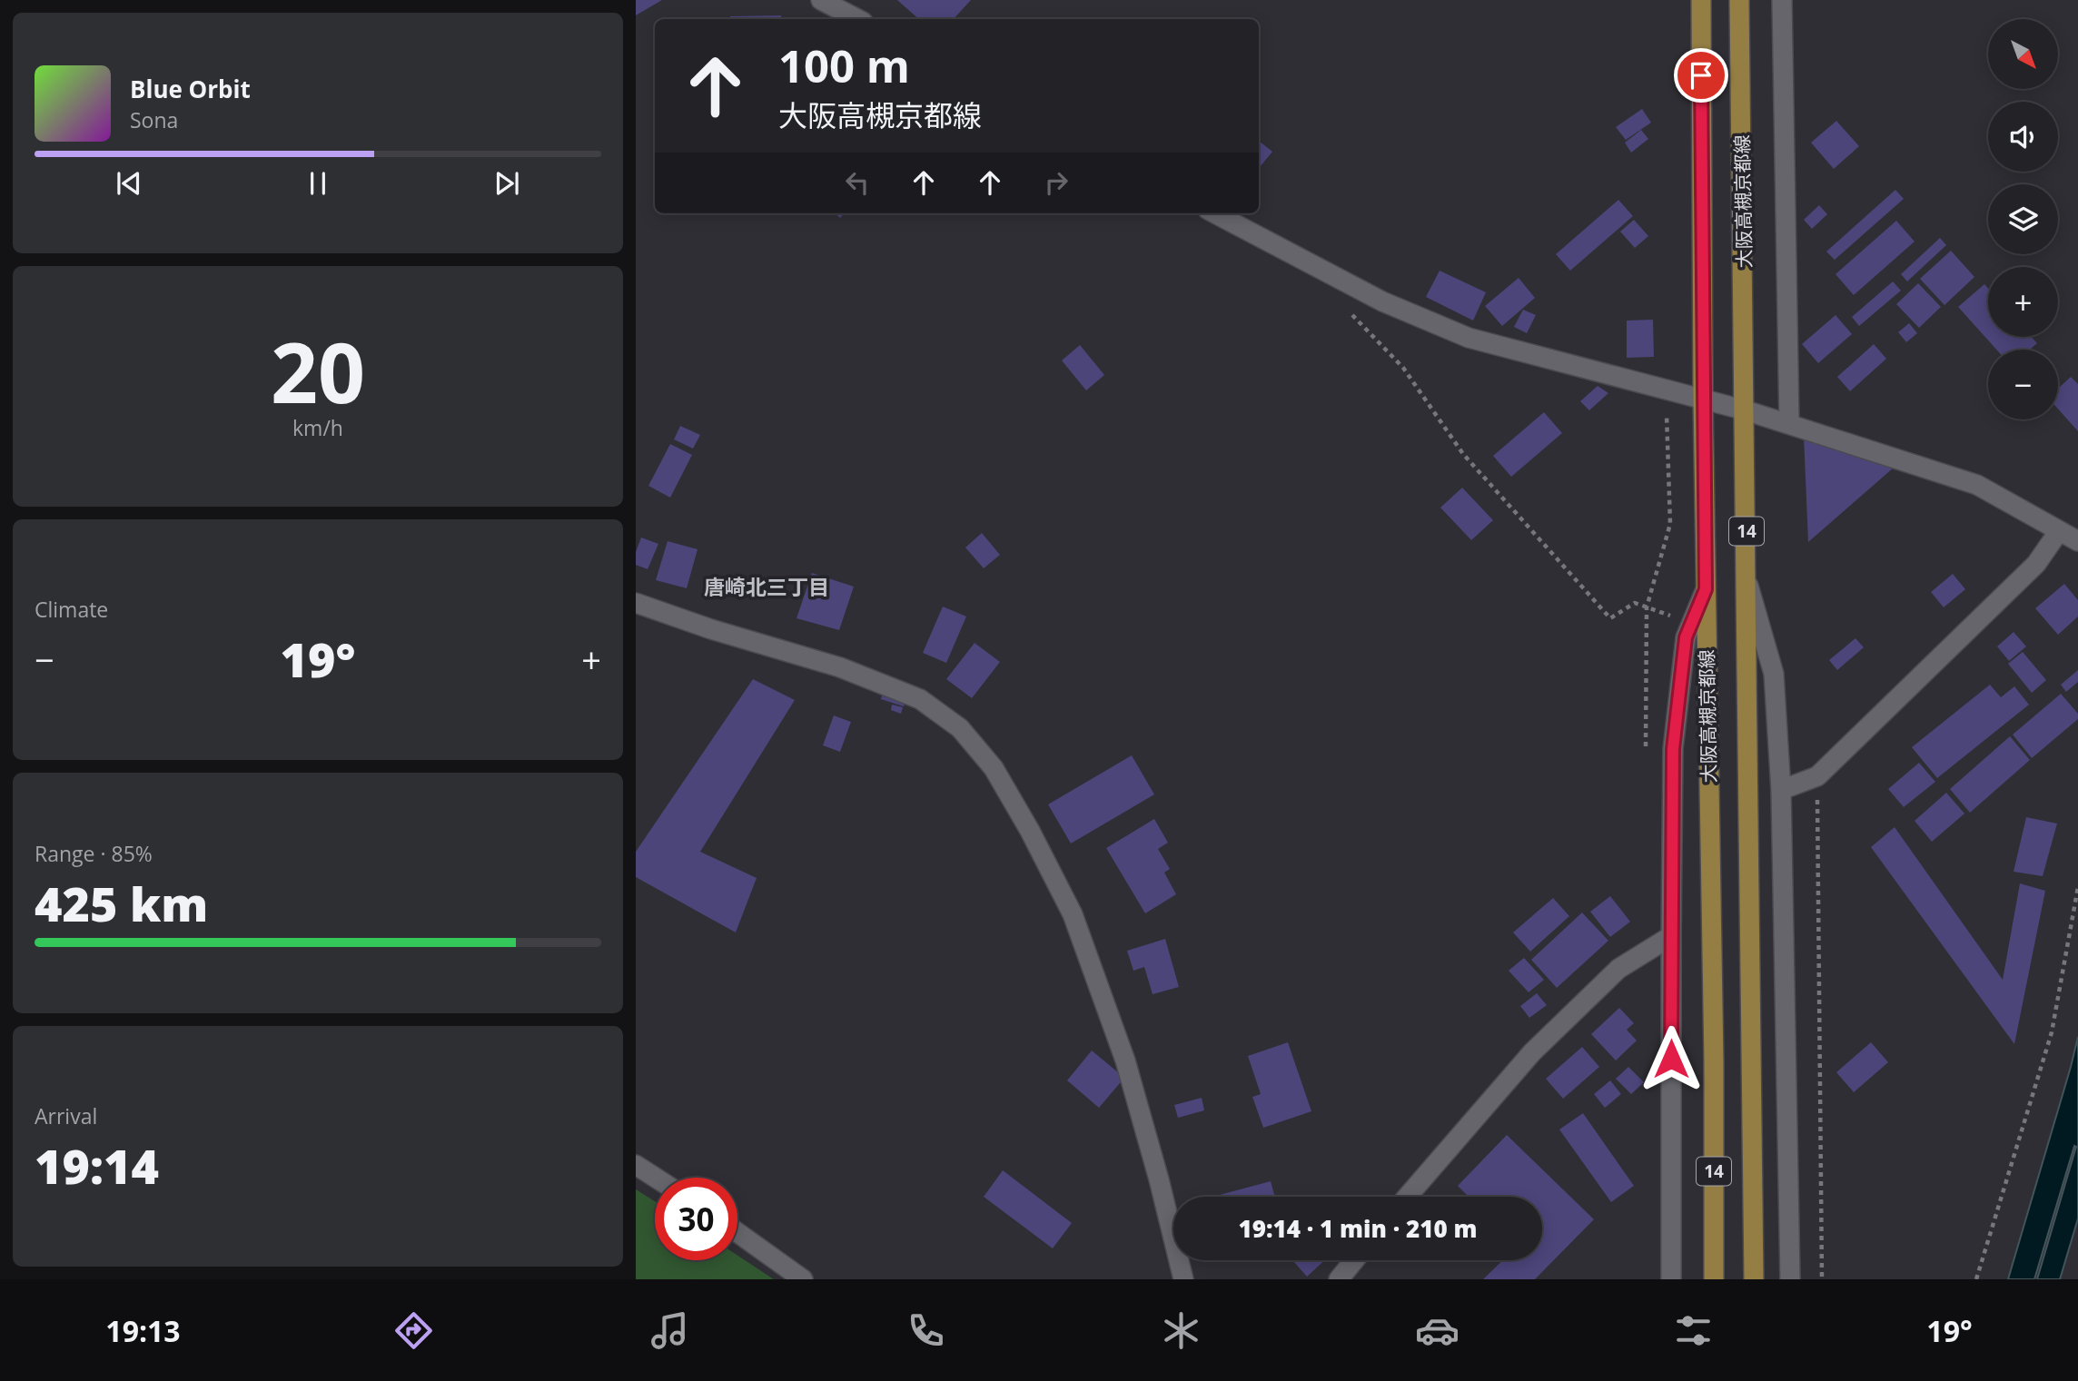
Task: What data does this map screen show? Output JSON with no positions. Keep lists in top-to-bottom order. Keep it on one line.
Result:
{"streets":{"main road":["大阪高槻京都線","14"]},"districts":["唐崎北三丁目"],"north":"bottom right","page":{"map_buttons":["+","−"],"turn":["100 m","大阪高槻京都線"],"song":["Blue Orbit","Sona"],"tile":[["20","km/h"],"Climate",["Range · 85%","425 km"],["Arrival","19:14"]],"heat":["−","19°","+"],"limit":"30","trip":"19:14 · 1 min · 210 m","tabs":["19:13","19°"]}}
